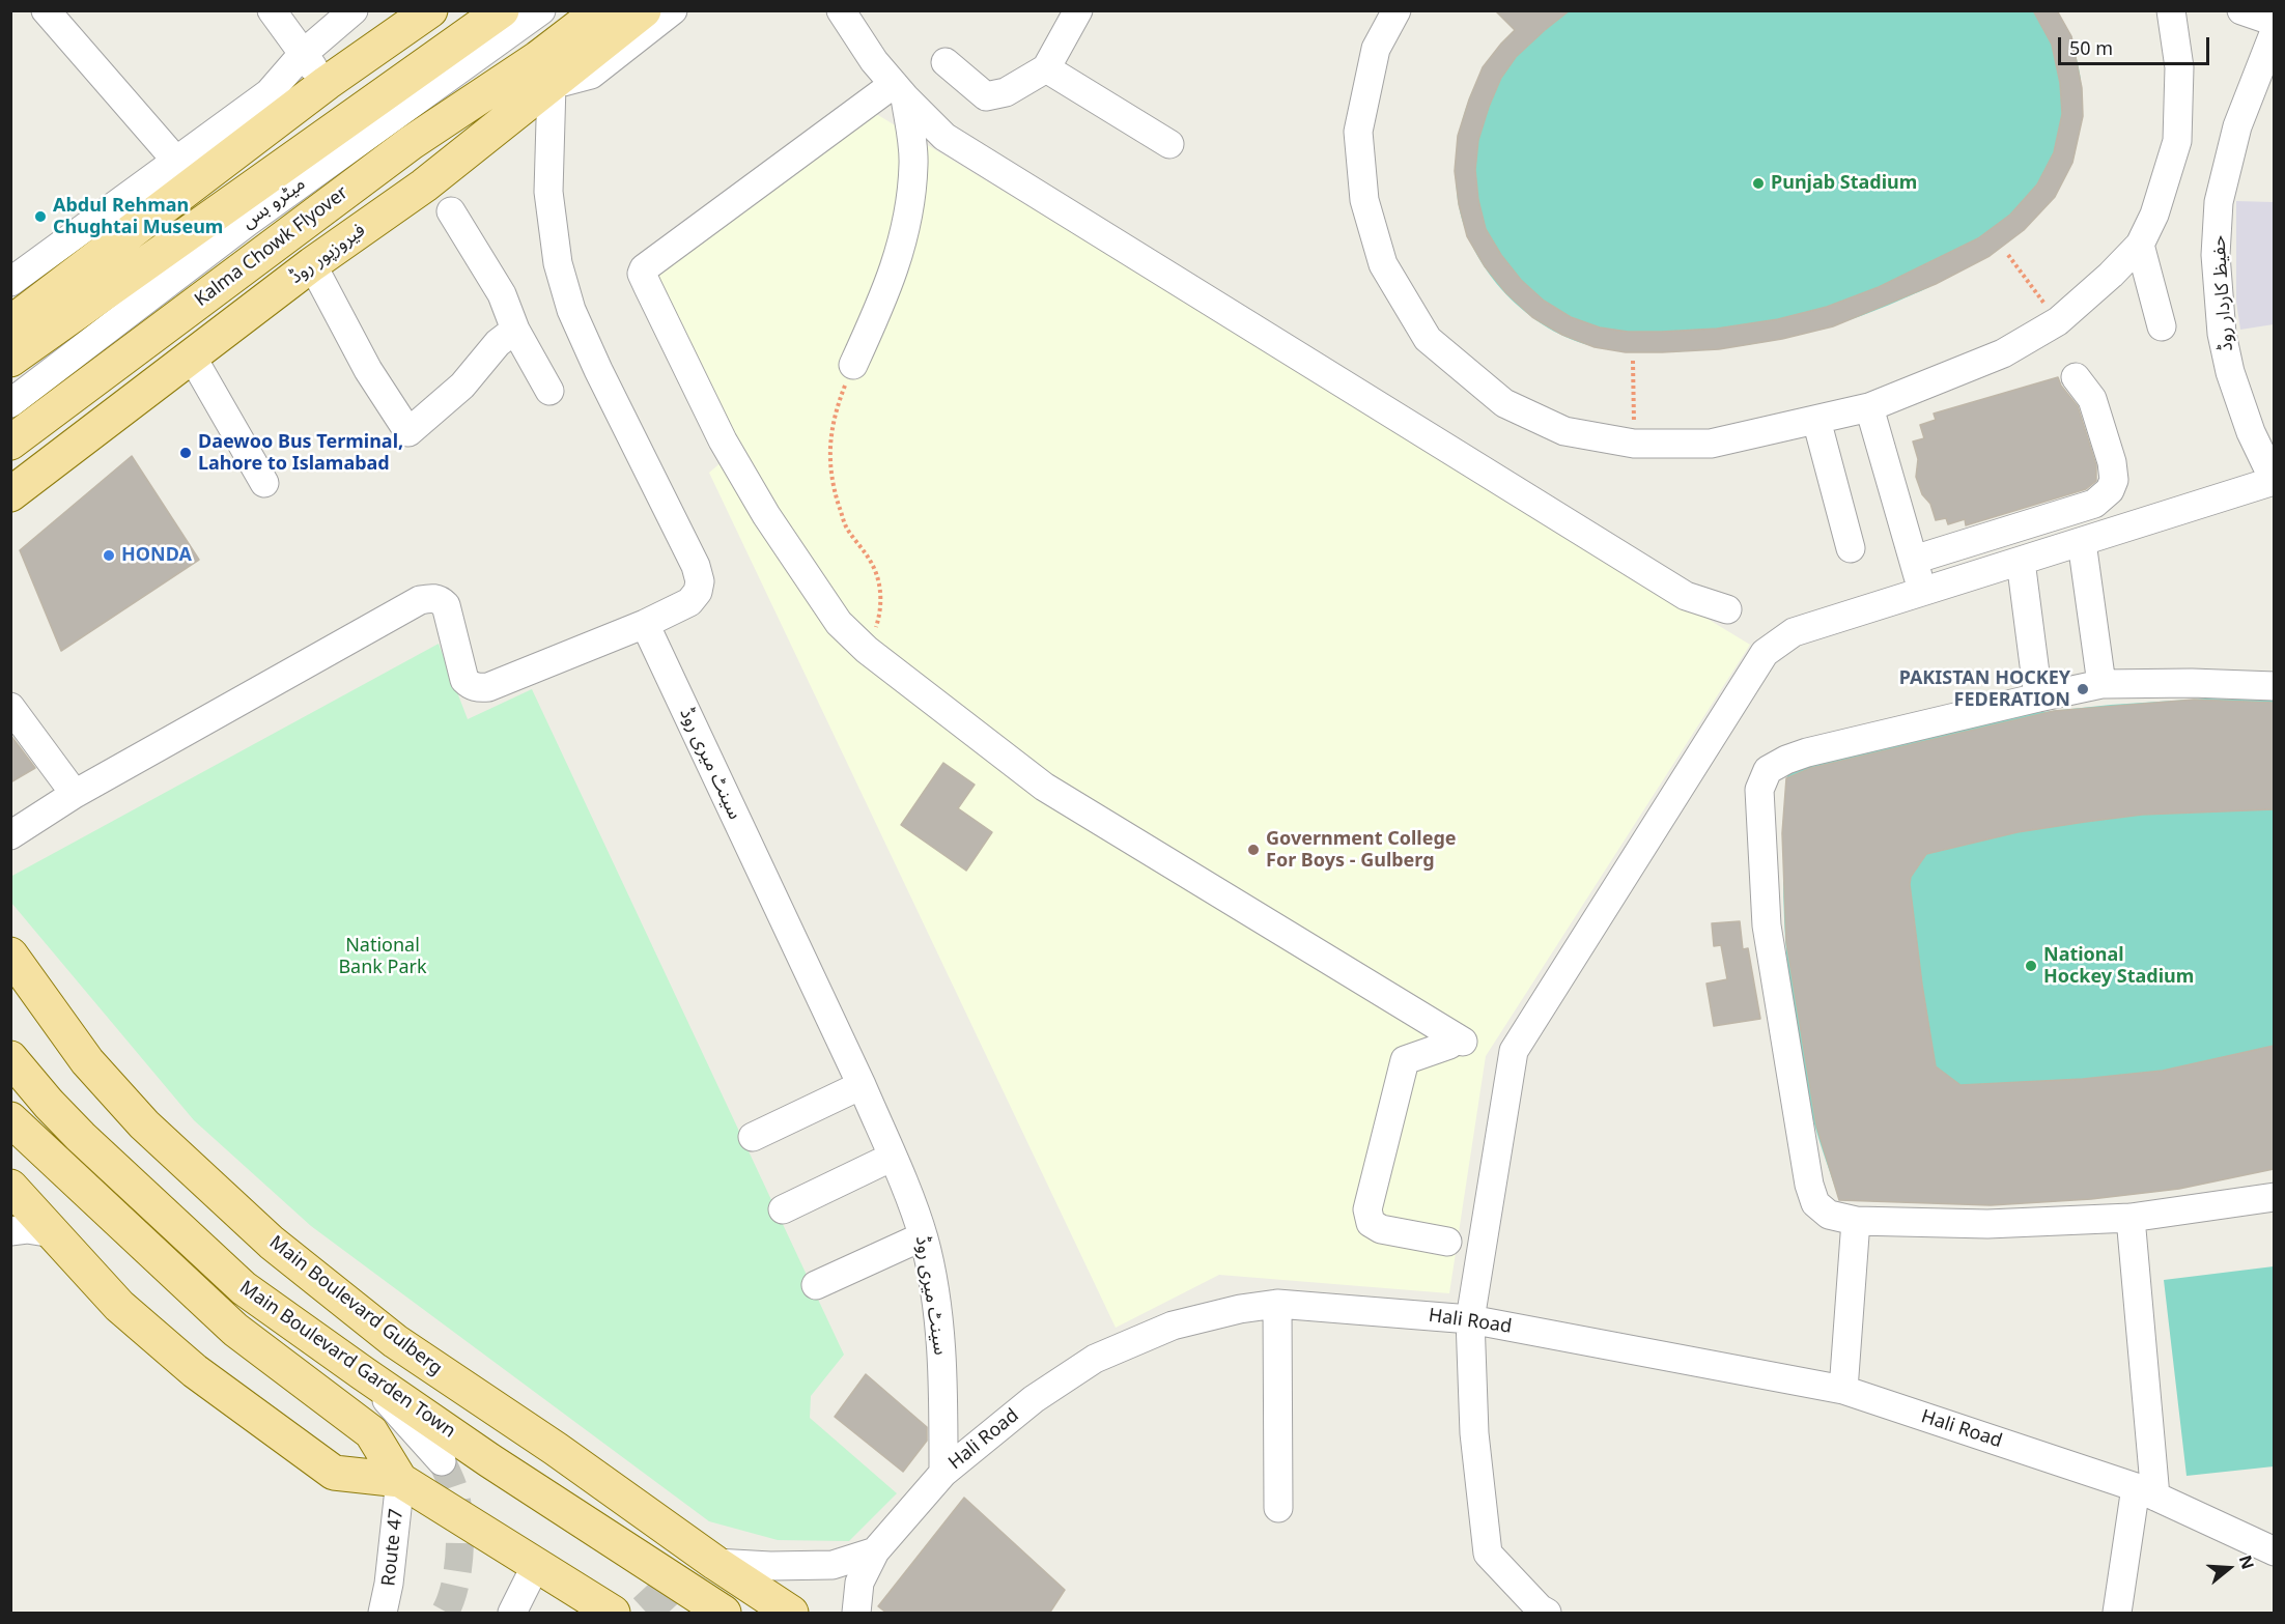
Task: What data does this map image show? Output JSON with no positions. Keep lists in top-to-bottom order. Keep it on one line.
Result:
{"streets":{"main road":["Kalma Chowk Flyover","فیروزپور روڈ","Main Boulevard Gulberg","Main Boulevard Garden Town"],"street":["میٹرو بس","حفیظ کاردار روڈ","سینٹ میری روڈ","Hali Road","Route 47"]},"crossings":[["Kalma Chowk Flyover","فیروزپور روڈ"],["سینٹ میری روڈ","Hali Road"],["Main Boulevard Garden Town","Route 47"]],"parks":["National Bank Park"],"places":["Punjab Stadium","Abdul Rehman Chughtai Museum","Daewoo Bus Terminal, Lahore to Islamabad","HONDA","PAKISTAN HOCKEY FEDERATION","Government College For Boys - Gulberg","National Hockey Stadium"],"scale_bar":"50 m","north":"right"}
